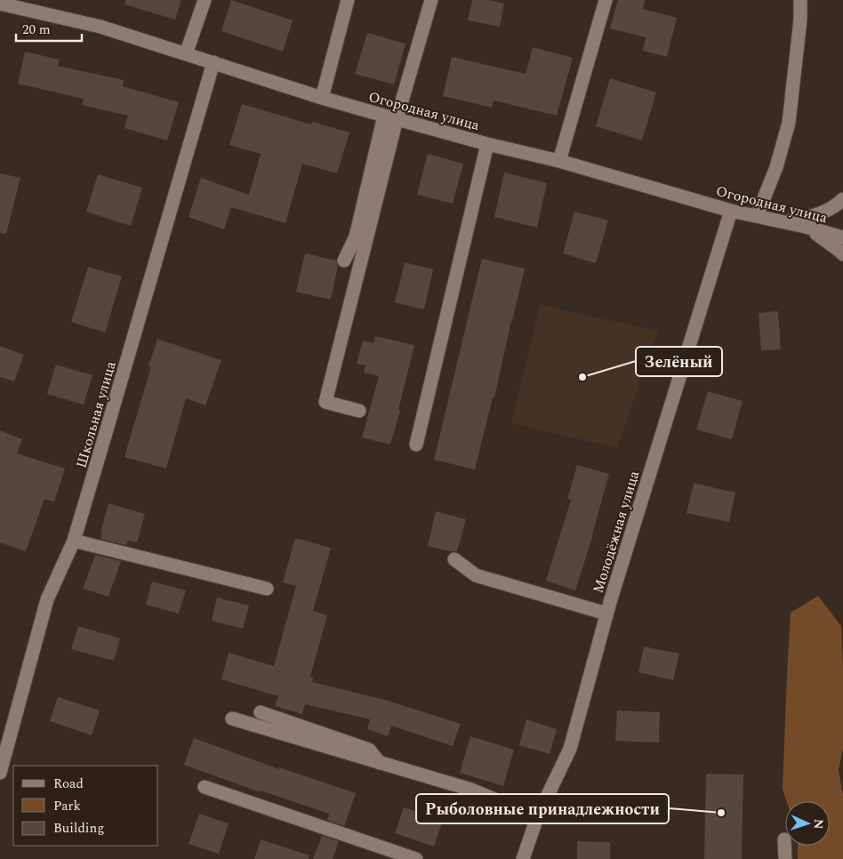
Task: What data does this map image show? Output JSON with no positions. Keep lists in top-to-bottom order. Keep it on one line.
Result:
{"streets":{"street":["Огородная улица","Школьная улица","Молодёжная улица"]},"crossings":[["Огородная улица","Школьная улица"],["Огородная улица","Молодёжная улица"]],"places":["Зелёный","Рыболовные принадлежности"],"legend":["Road","Park","Building"],"scale_bar":"20 m","north":"right"}
